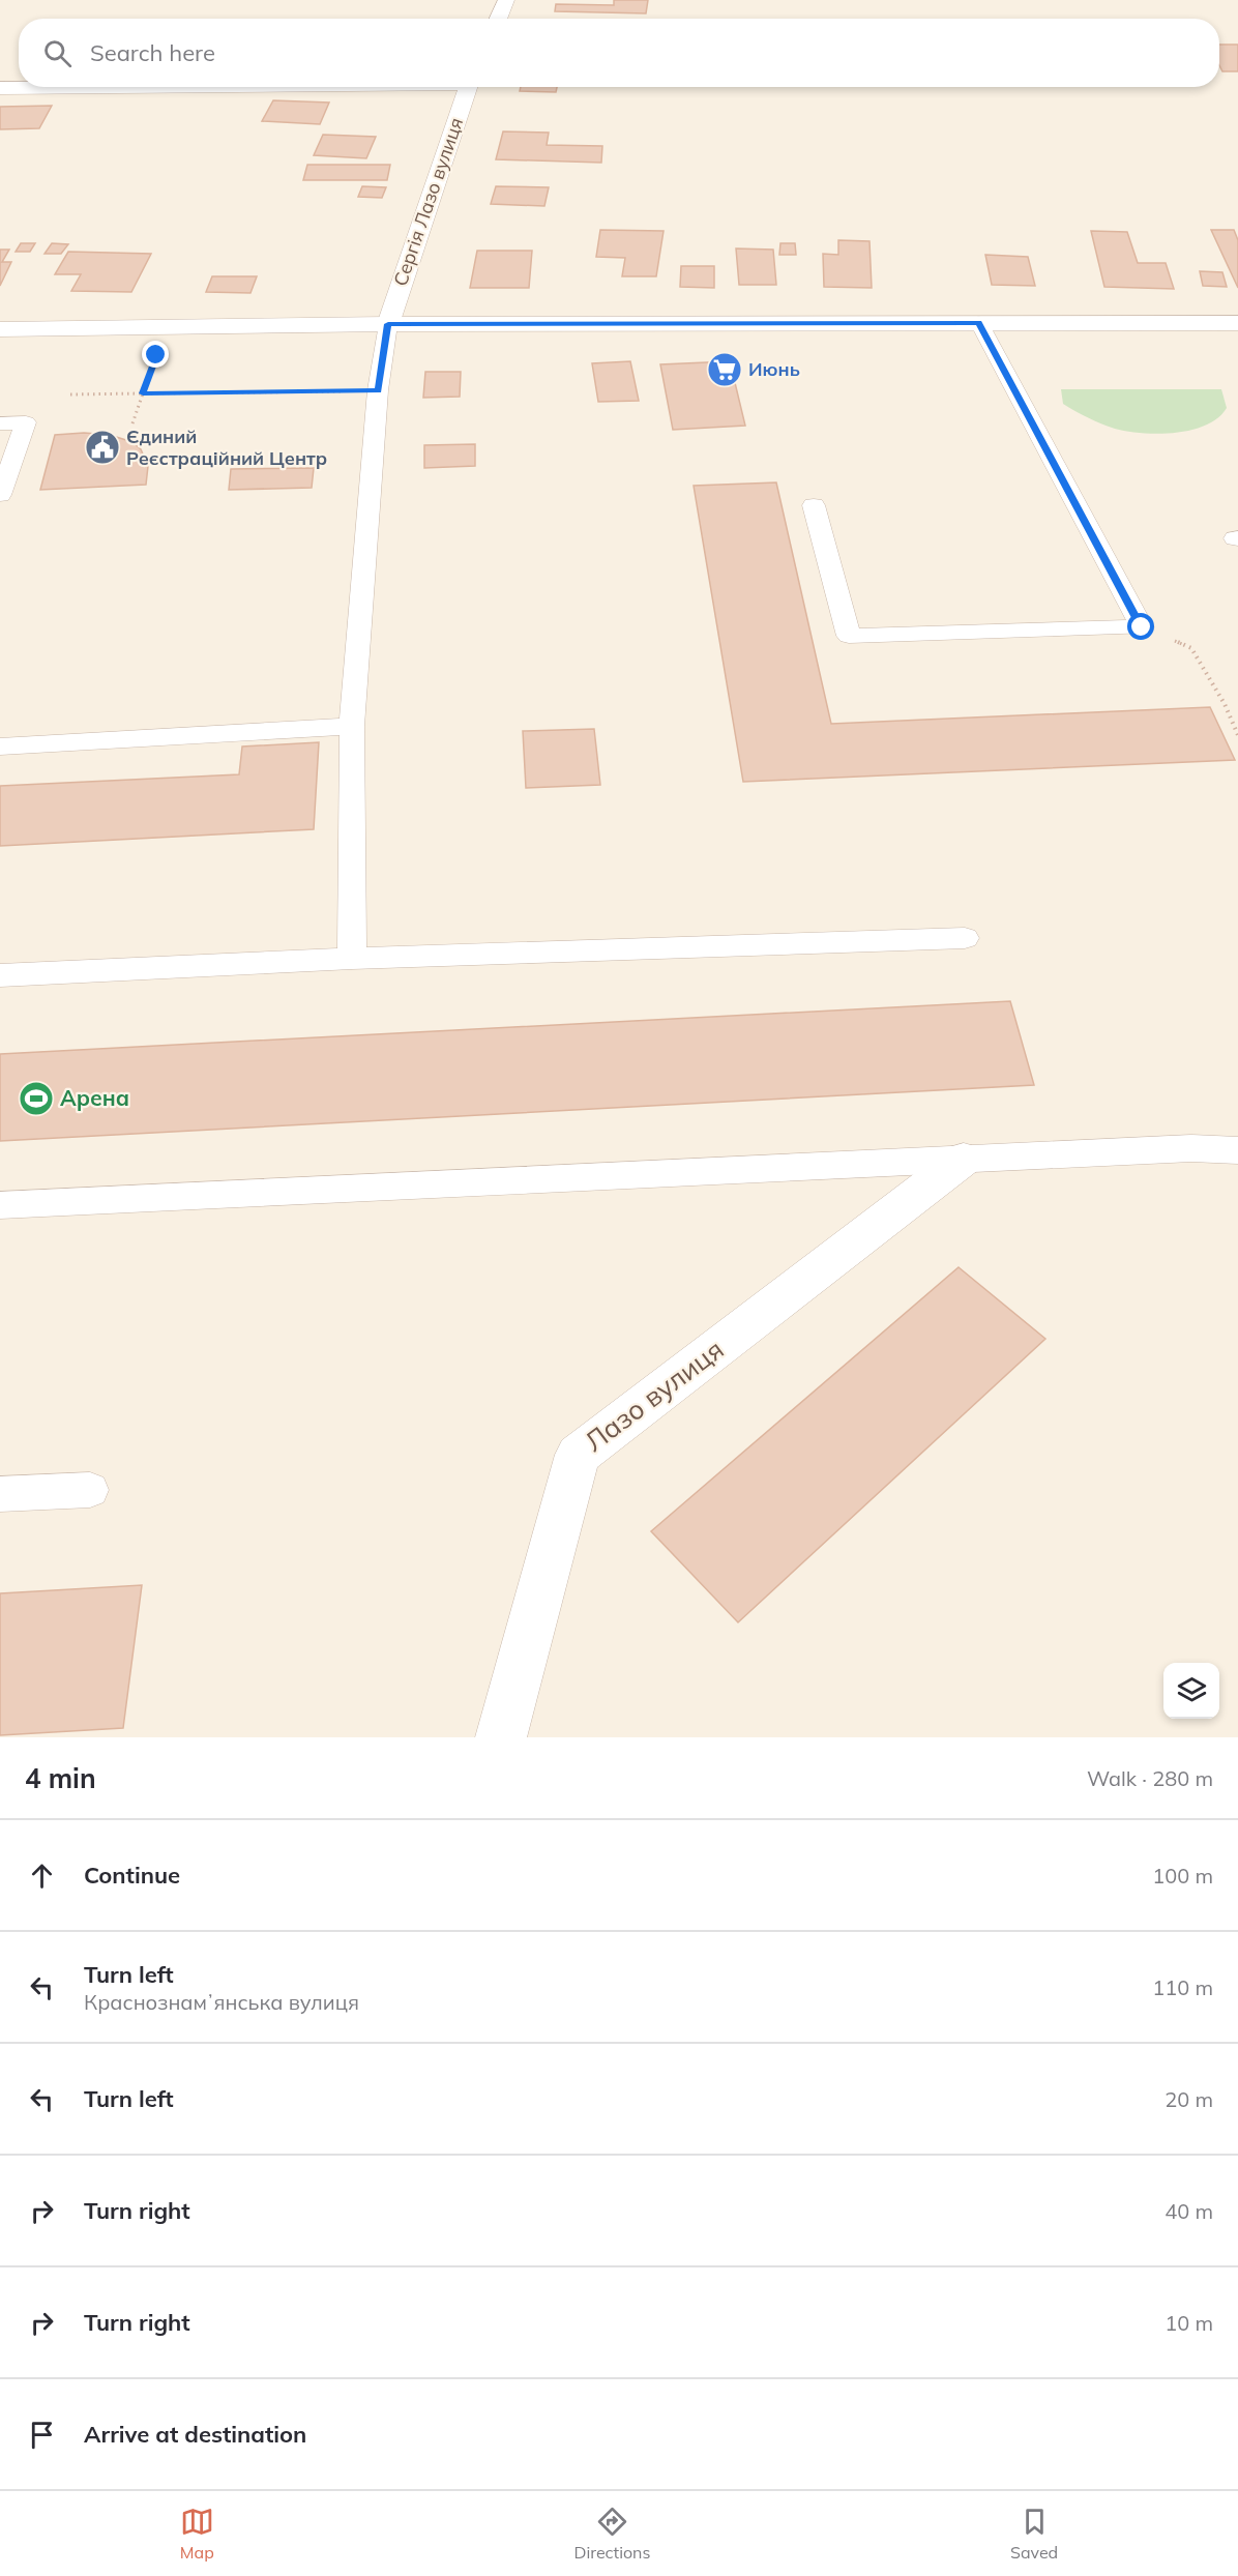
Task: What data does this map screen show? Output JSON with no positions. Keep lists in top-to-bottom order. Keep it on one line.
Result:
{"streets":{"street":["Сергія Лазо вулиця","Лазо вулиця"]},"places":{"supermarket":["Июнь"],"public building":["Єдиний Реєстраційний Центр"],"sports":["Арена"]},"page":{"search":"Search here","heading":["4 min","Walk · 280 m"],"list":[["Continue","100 m"],["Turn left","Краснознамʼянська вулиця","110 m"],["Turn left","20 m"],["Turn right","40 m"],["Turn right","10 m"],"Arrive at destination"],"nav":["Map","Directions","Saved"]}}
